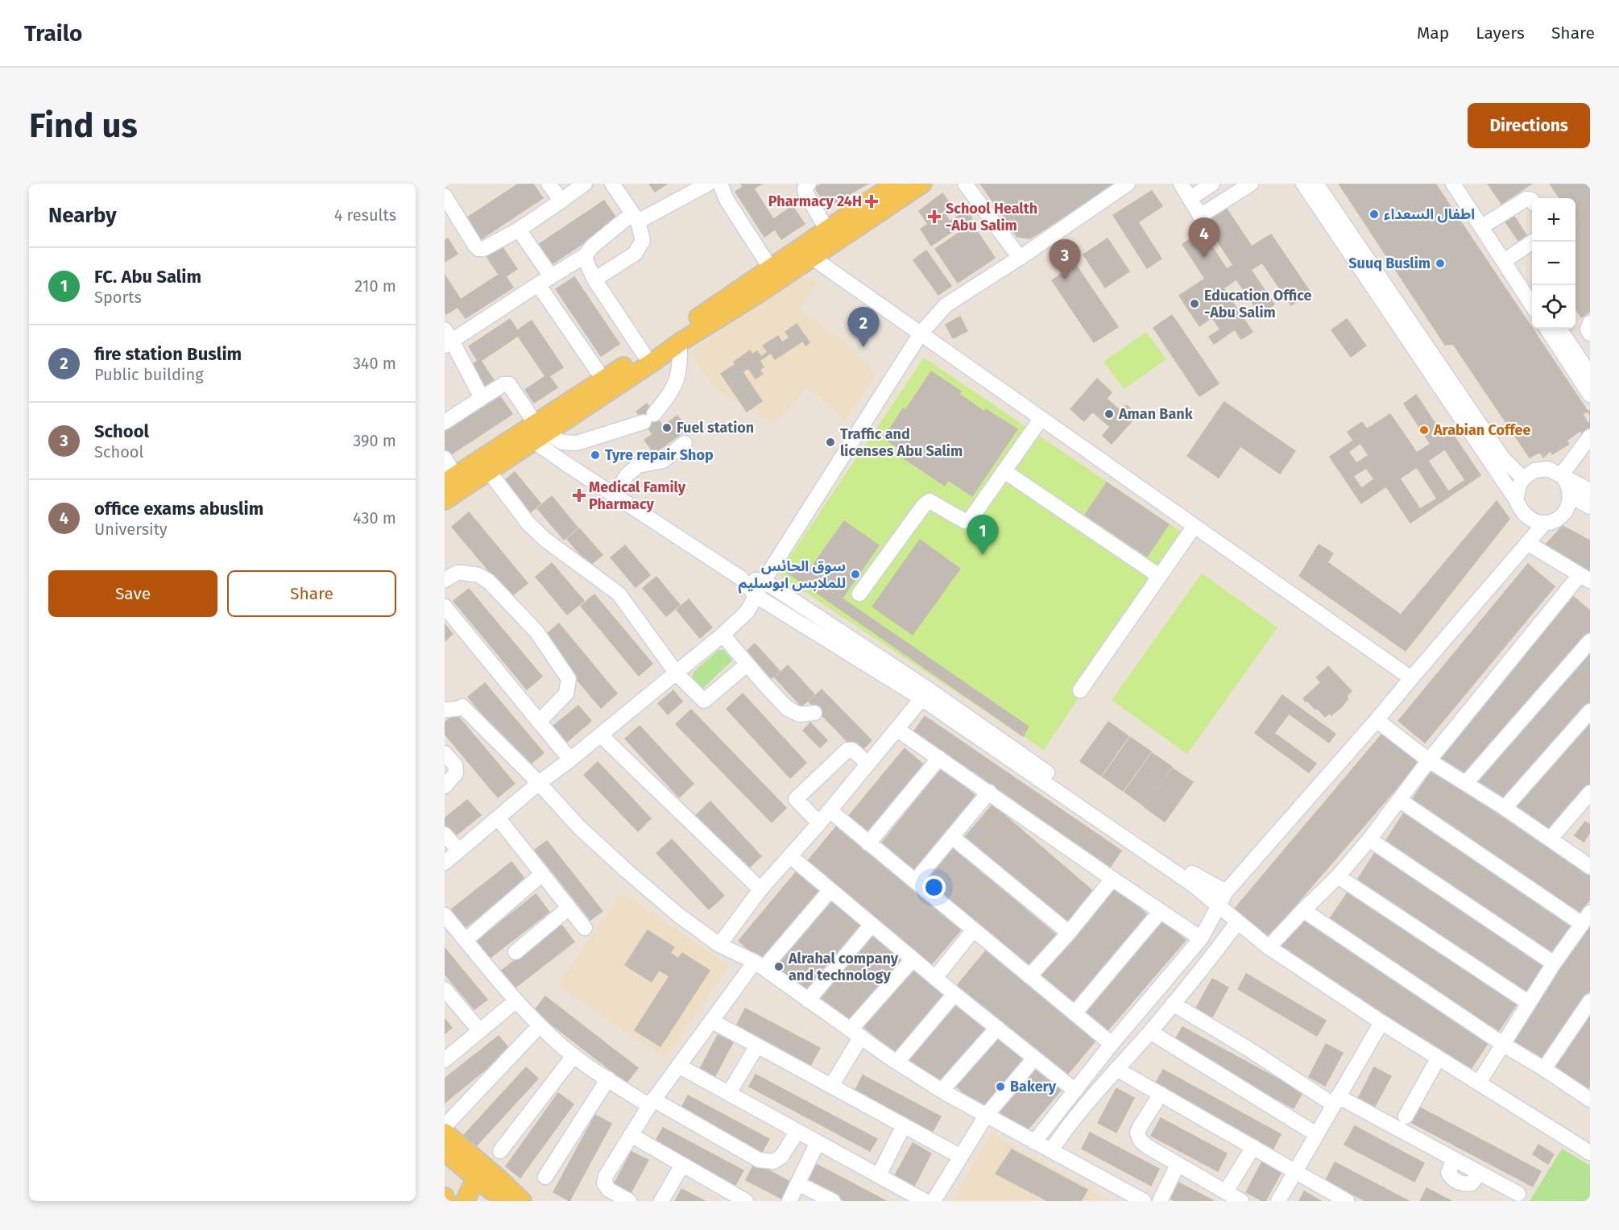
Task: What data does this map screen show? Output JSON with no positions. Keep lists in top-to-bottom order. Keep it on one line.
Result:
{"places":{"health":["Pharmacy 24H","School Health -Abu Salim","Medical Family Pharmacy"],"other":["اطفال السعداء","Suuq Buslim","Education Office -Abu Salim","Aman Bank","Fuel station","Arabian Coffee","Traffic and licenses Abu Salim","Tyre repair Shop","سوق الحائس للملابس ابوسليم","Alrahal company and technology","Bakery"]},"page":{"header":"Trailo","nav":["Map","Layers","Share"],"buttons":["Directions",["Save","Share"]],"title":"Find us","heading":["Nearby","4 results"],"map_buttons":["+","−"],"pins":["4","3","2","1"],"list":[{"mark":"1","name":"FC. Abu Salim","note":"Sports","value":"210 m"},{"mark":"2","name":"fire station Buslim","note":"Public building","value":"340 m"},{"mark":"3","name":"School","note":"School","value":"390 m"},{"mark":"4","name":"office exams abuslim","note":"University","value":"430 m"}]}}
